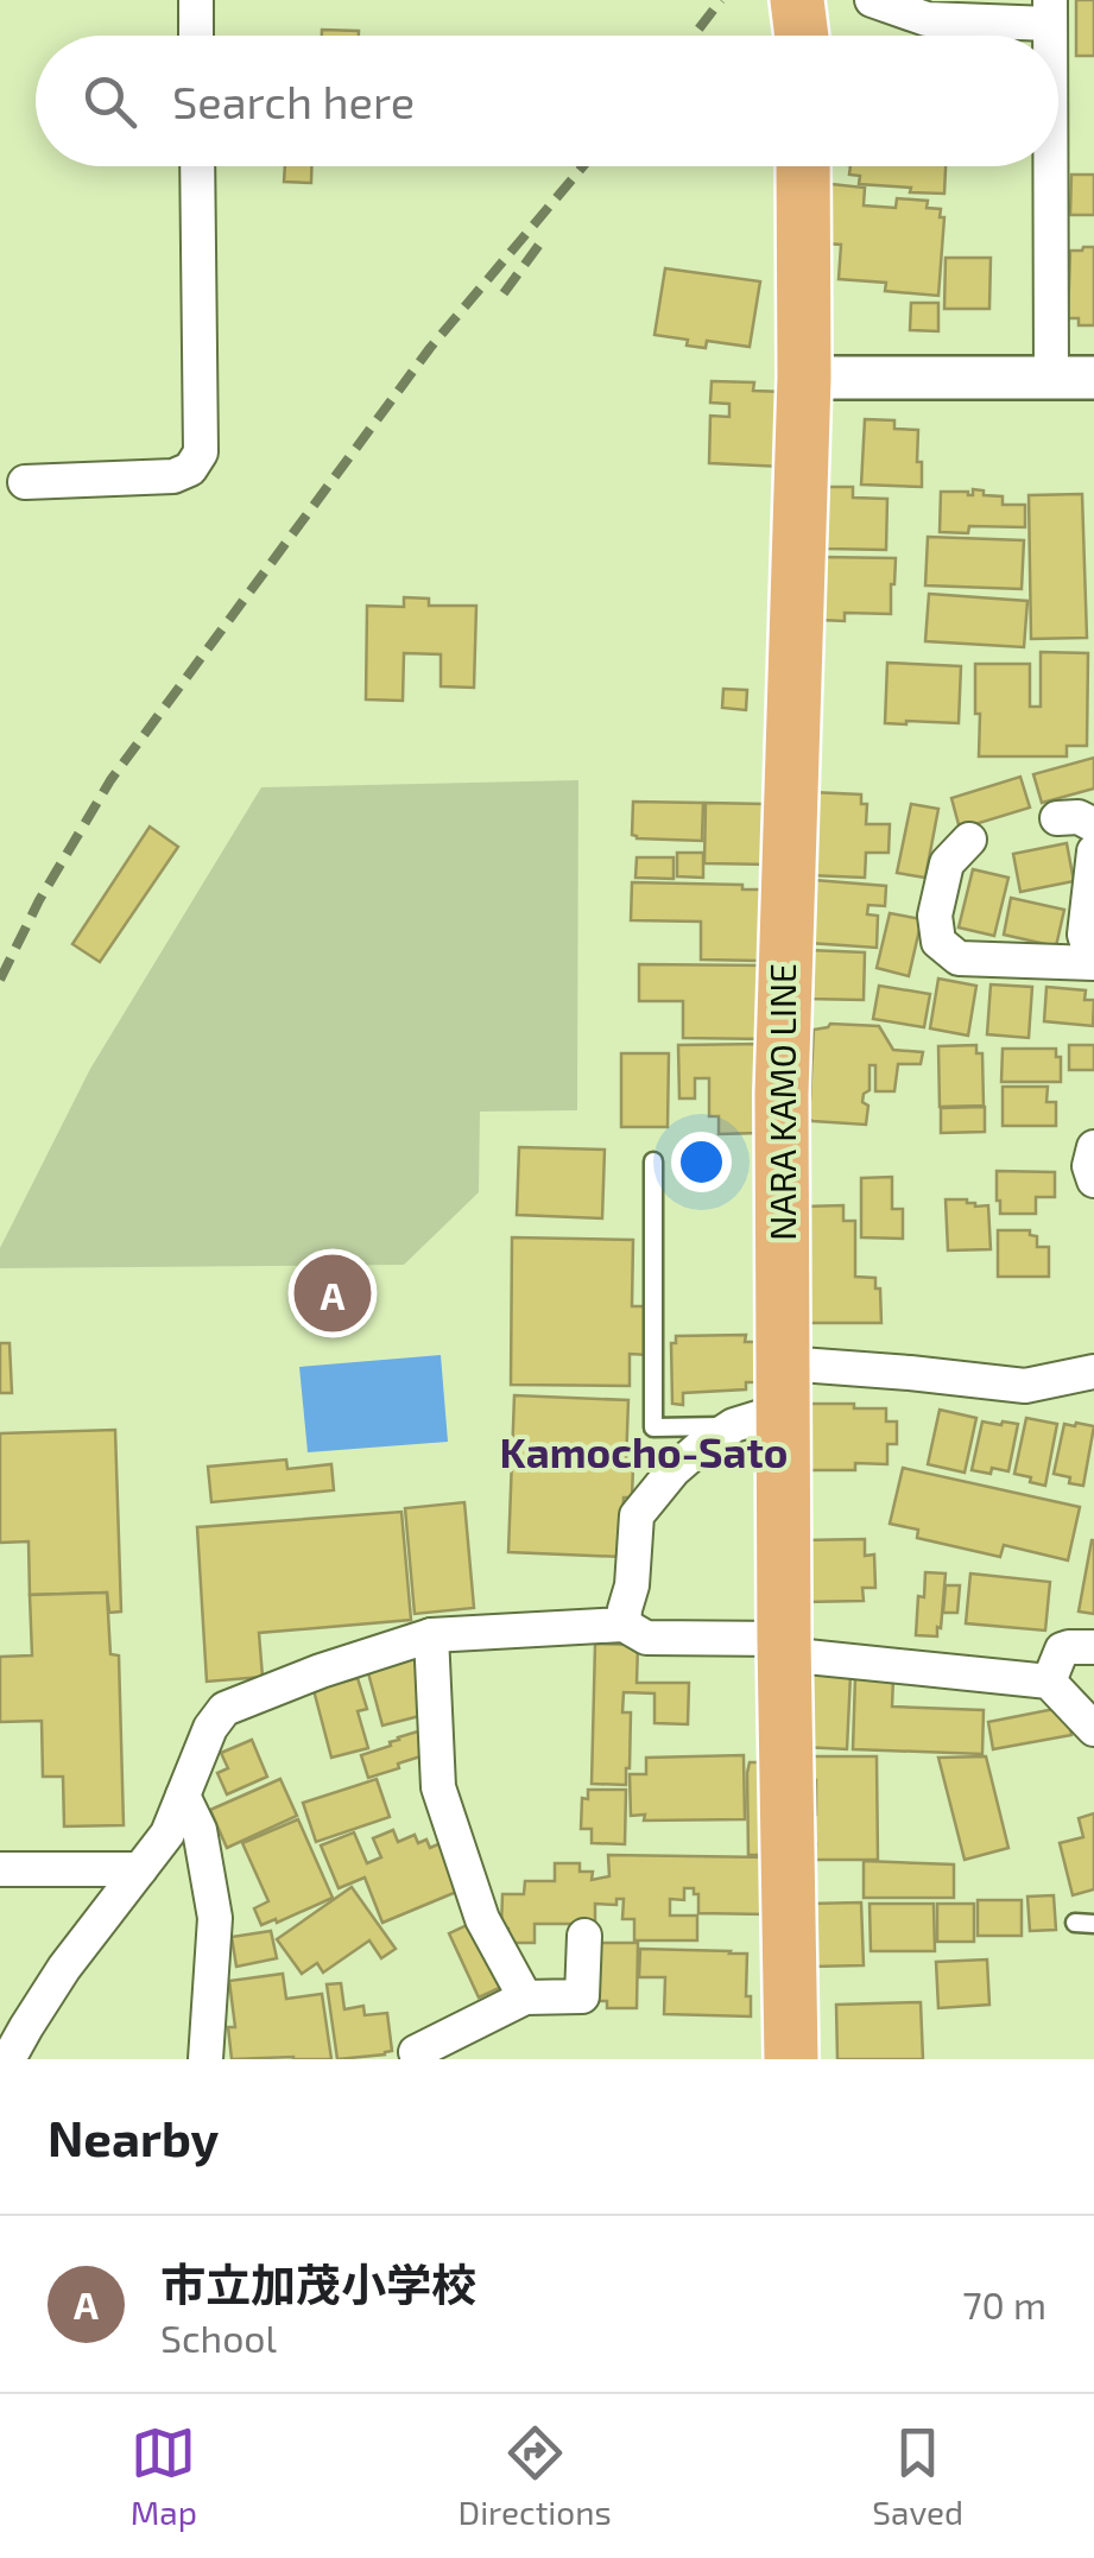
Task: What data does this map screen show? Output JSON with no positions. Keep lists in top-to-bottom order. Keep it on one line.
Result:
{"streets":{"main road":["NARA KAMO LINE"]},"districts":["Kamocho-Sato"],"page":{"search":"Search here","pins":"A","heading":"Nearby","list":[{"mark":"A","name":"市立加茂小学校","note":"School","value":"70 m"}],"nav":["Map","Directions","Saved"]}}
